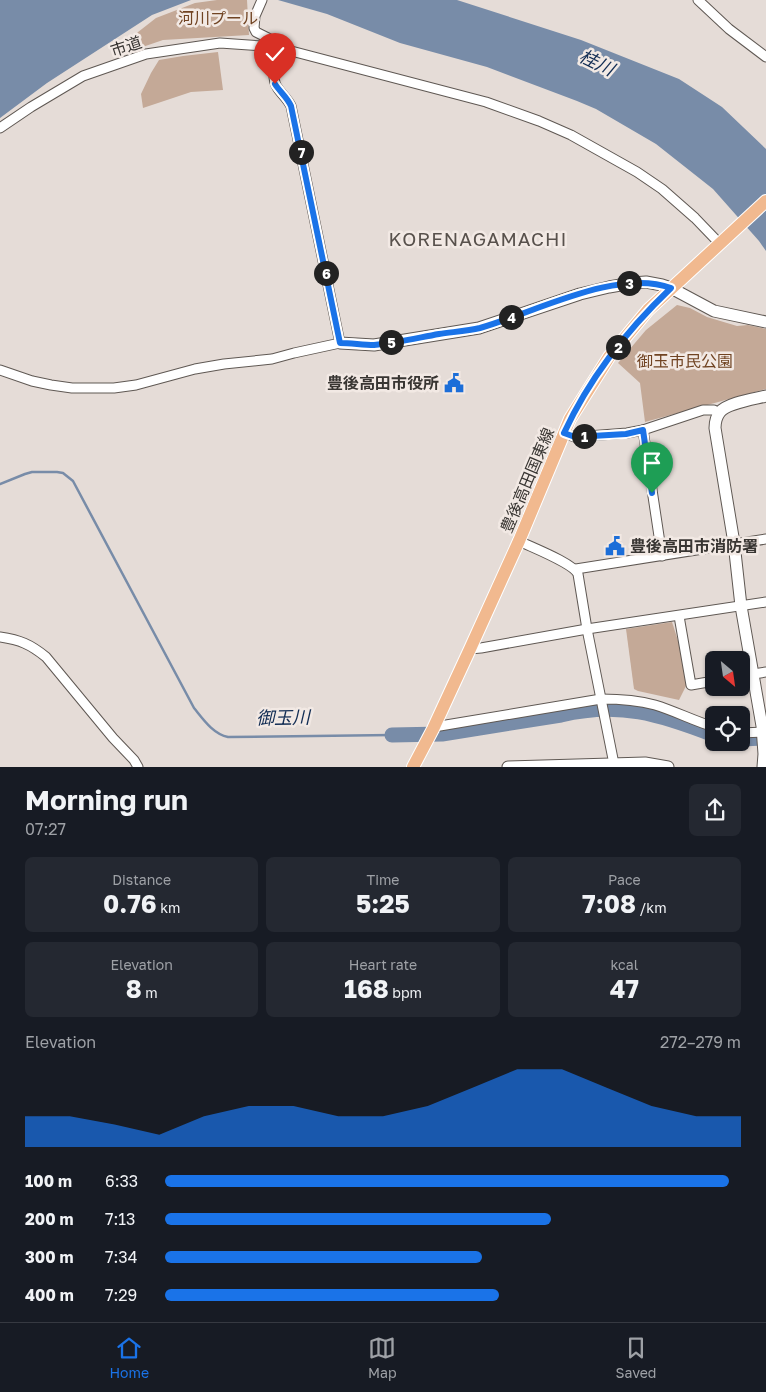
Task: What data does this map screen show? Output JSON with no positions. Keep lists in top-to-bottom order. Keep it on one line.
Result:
{"streets":{"main road":["豊後高田国東線"],"street":["市道"]},"districts":["KORENAGAMACHI"],"water":["桂川","御玉川"],"parks":["河川プール","御玉市民公園"],"places":{"public building":["豊後高田市役所","豊後高田市消防署"]},"north":"bottom right","page":{"pins":["7","6","3","4","5","2","1"],"heading":["Morning run","07:27"],"stats":[["Distance","0.76 km"],["Time","5:25"],["Pace","7:08 /km"],["Elevation","8 m"],["Heart rate","168 bpm"],["kcal","47"]],"chart":["Elevation","272–279 m"],"list":[{"name":"100 m","note":"6:33"},{"name":"200 m","note":"7:13"},{"name":"300 m","note":"7:34"},{"name":"400 m","note":"7:29"}],"tabs":["Home","Map","Saved"]}}
